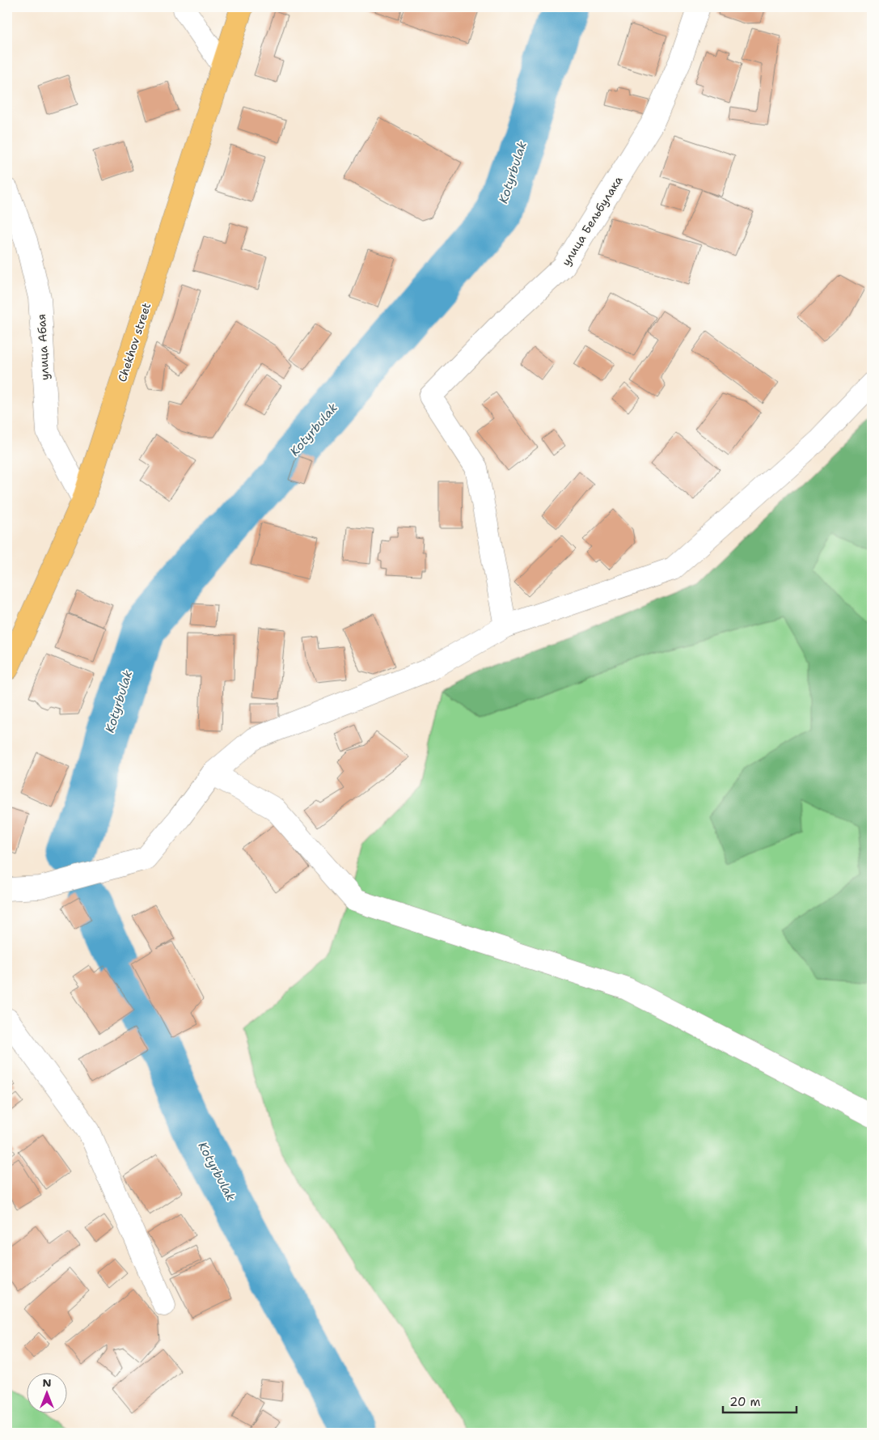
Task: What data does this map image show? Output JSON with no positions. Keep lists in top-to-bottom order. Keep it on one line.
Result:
{"streets":{"main road":["Chekhov street"],"street":["улица Бельбулака","улица Абая"]},"crossings":[["Chekhov street","улица Абая"]],"water":["Kotyrbulak"],"scale_bar":"20 m","north":"top"}
